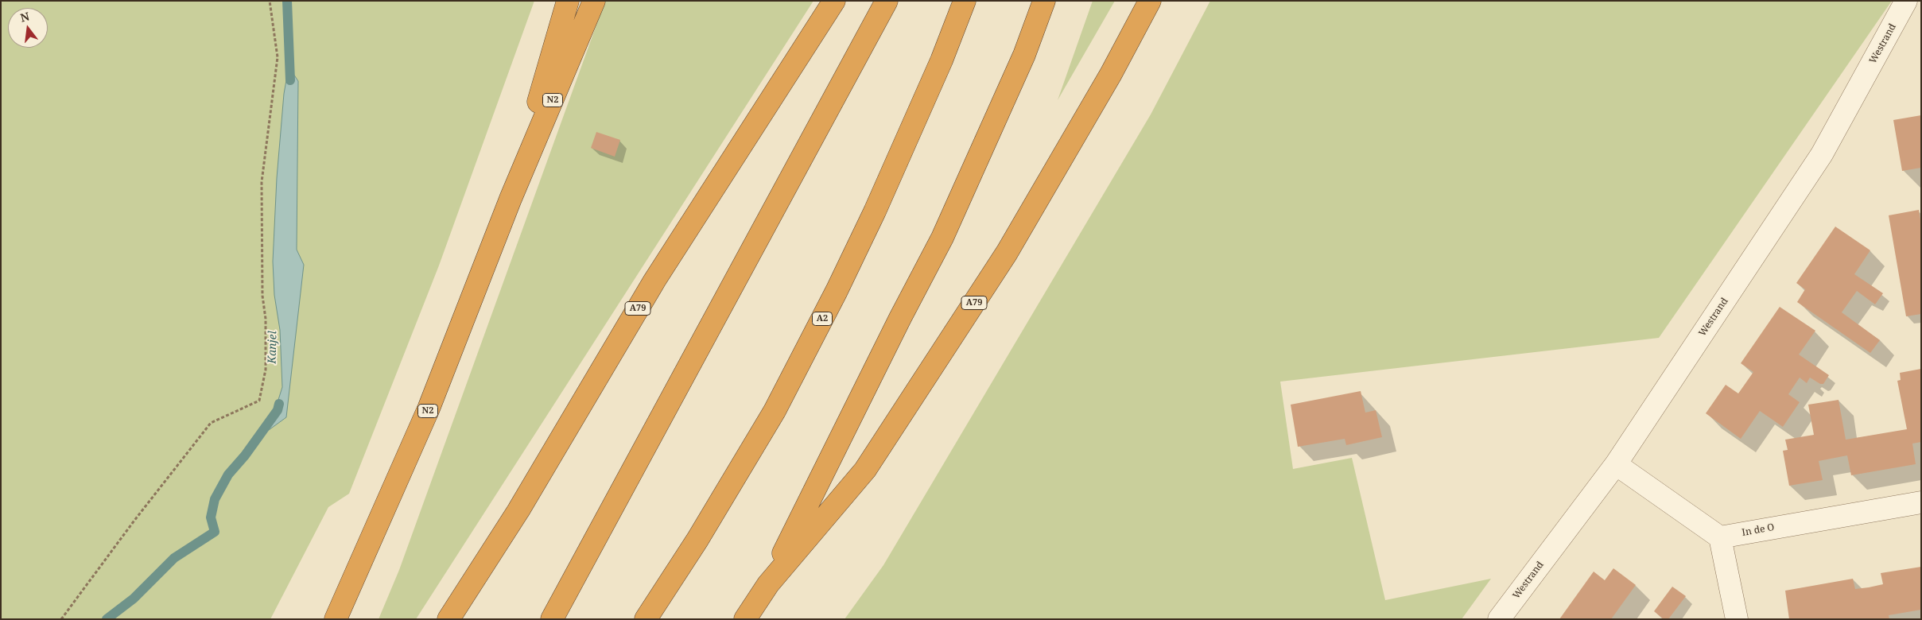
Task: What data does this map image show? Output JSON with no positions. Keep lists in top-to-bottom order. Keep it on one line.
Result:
{"streets":{"highway":["N2","A79","A2"],"street":["Westrand","In de O"]},"water":["Kanjel"],"north":"top"}
